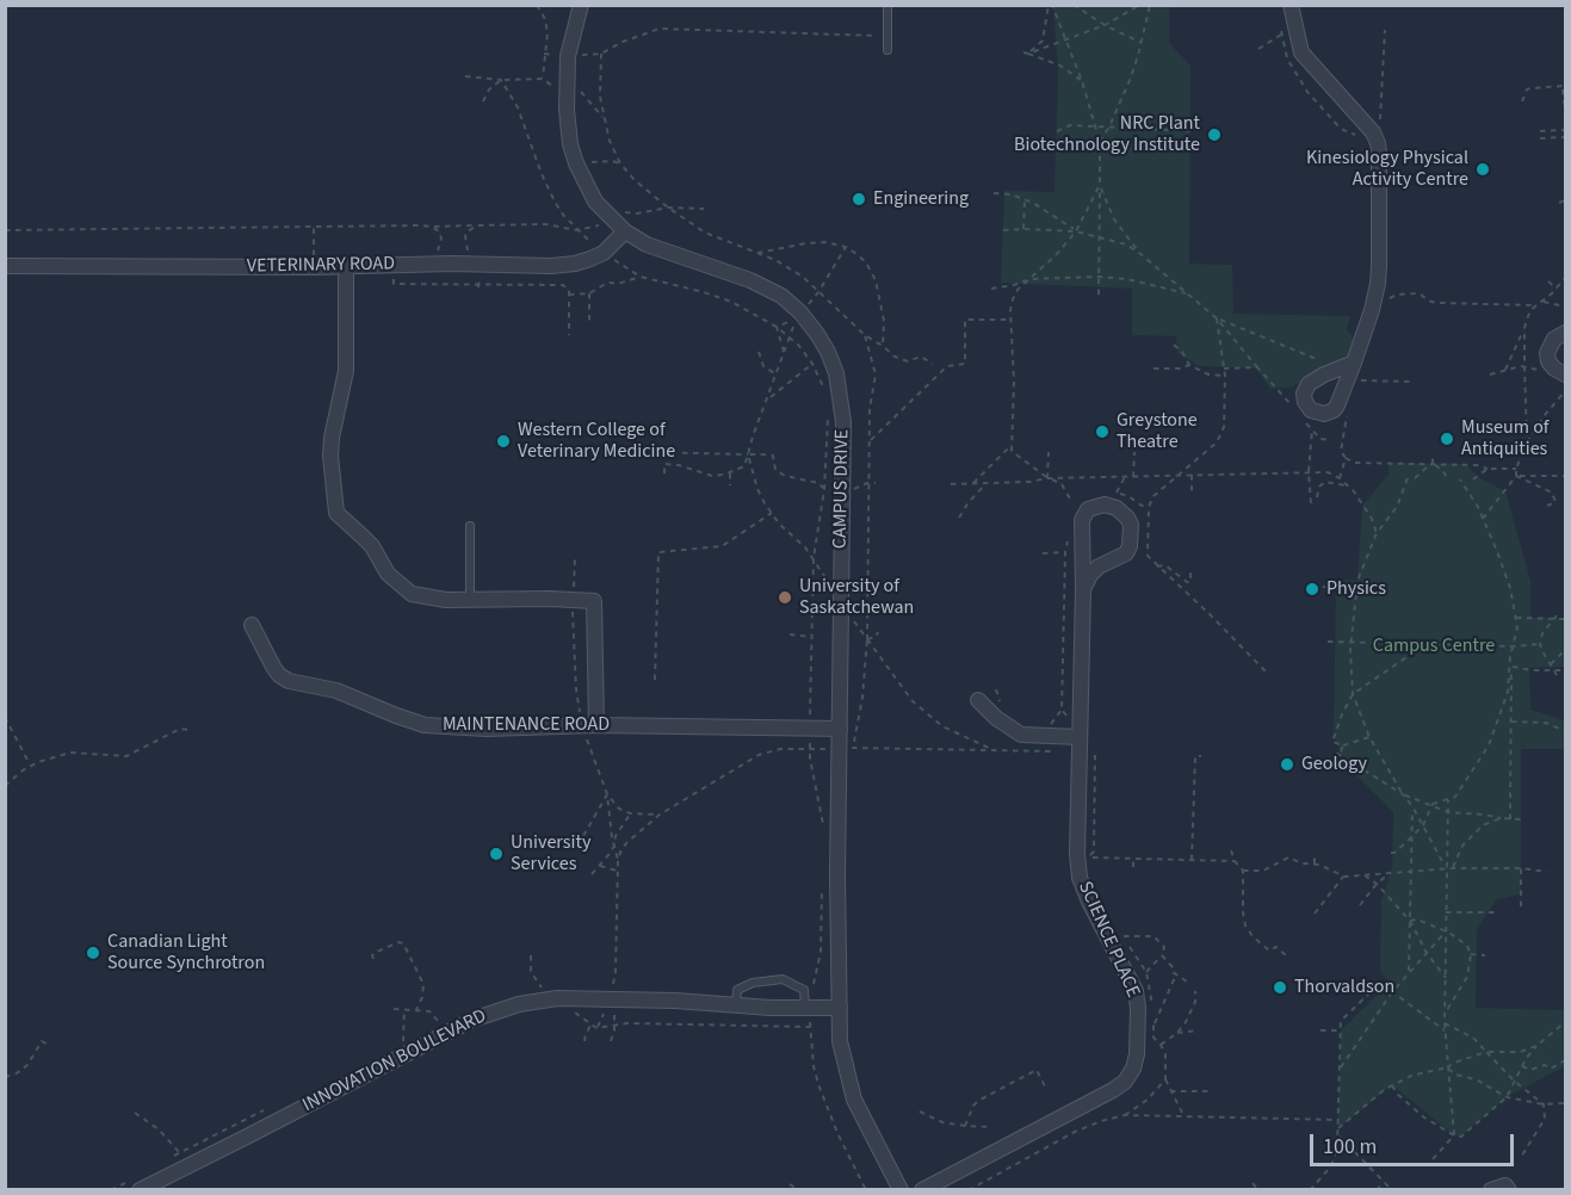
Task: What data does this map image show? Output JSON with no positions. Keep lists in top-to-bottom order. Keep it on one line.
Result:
{"streets":{"street":["VETERINARY ROAD","CAMPUS DRIVE","MAINTENANCE ROAD","SCIENCE PLACE","INNOVATION BOULEVARD"]},"crossings":[["VETERINARY ROAD","CAMPUS DRIVE"],["CAMPUS DRIVE","MAINTENANCE ROAD"],["CAMPUS DRIVE","INNOVATION BOULEVARD"]],"parks":["Campus Centre"],"places":["NRC Plant Biotechnology Institute","Kinesiology Physical Activity Centre","Engineering","Greystone Theatre","Museum of Antiquities","Western College of Veterinary Medicine","Physics","University of Saskatchewan","Geology","University Services","Canadian Light Source Synchrotron","Thorvaldson"],"scale_bar":"100 m"}
